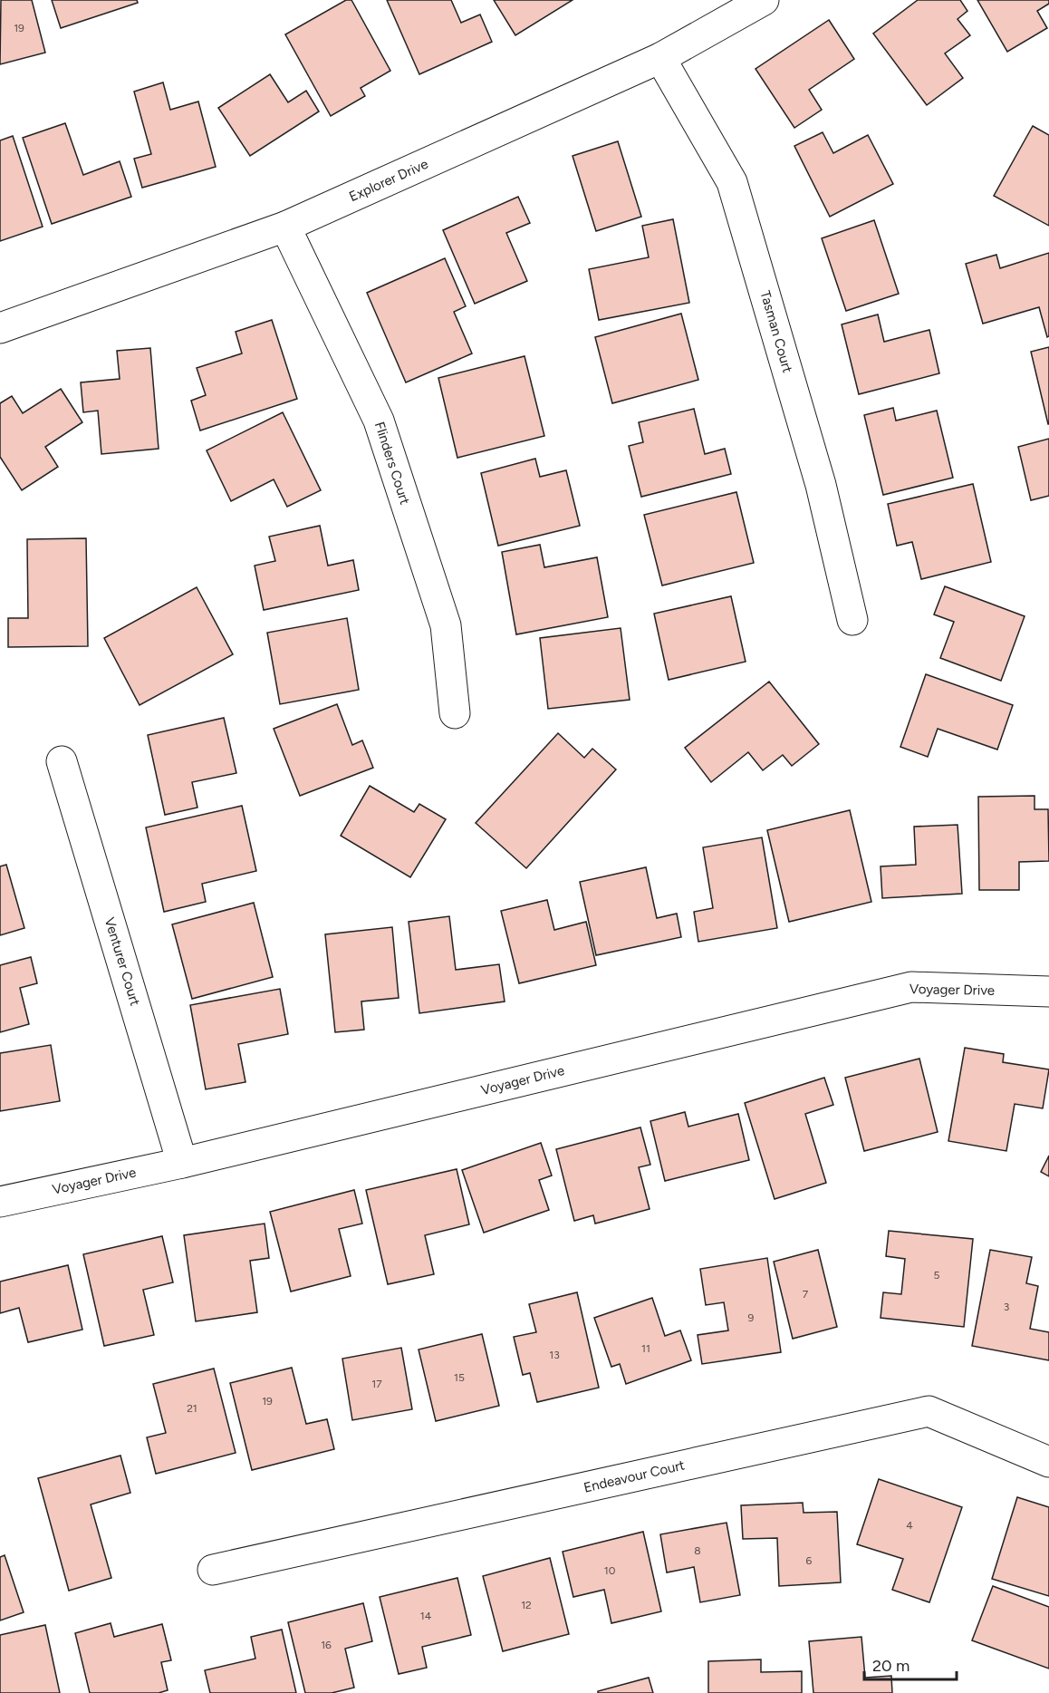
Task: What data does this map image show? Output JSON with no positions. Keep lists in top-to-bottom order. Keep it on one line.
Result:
{"streets":{"street":["Explorer Drive","Tasman Court","Flinders Court","Venturer Court","Voyager Drive","Endeavour Court"]},"crossings":[["Explorer Drive","Tasman Court"],["Explorer Drive","Flinders Court"],["Venturer Court","Voyager Drive"]],"house_numbers":["19","5","7","3","9","11","13","15","17","19","21","4","8","6","10","12","14","16"],"scale_bar":"20 m"}
